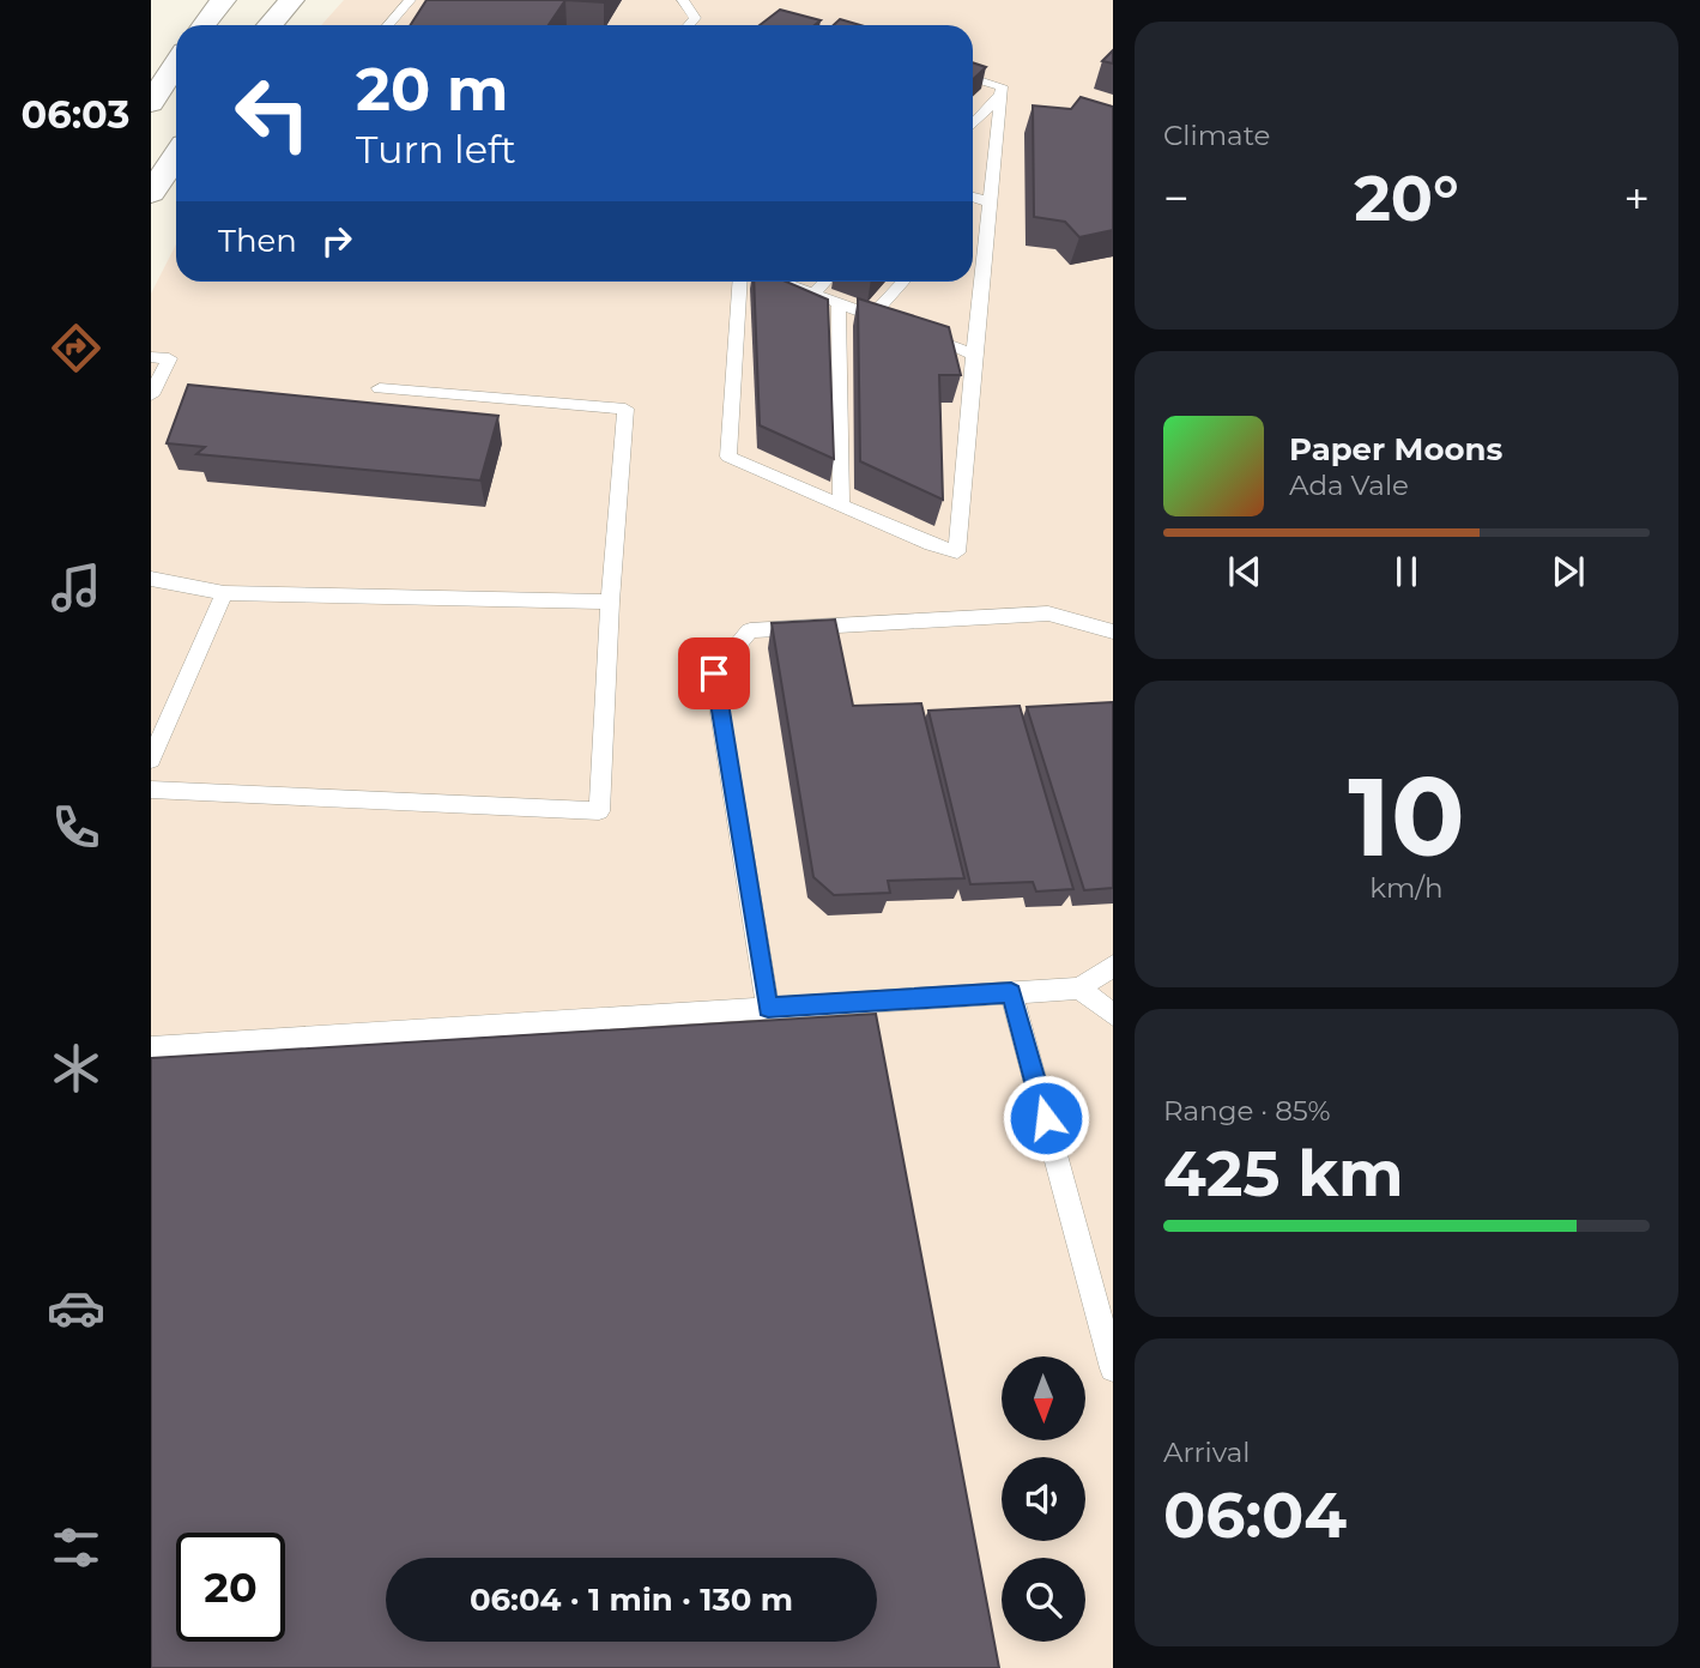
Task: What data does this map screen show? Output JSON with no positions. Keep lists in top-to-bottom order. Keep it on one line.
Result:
{"north":"bottom","page":{"tabs":"06:03","tile":["Climate",["10","km/h"],["Range · 85%","425 km"],["Arrival","06:04"]],"turn":["20 m","Turn left"],"heat":["−","20°","+"],"then":"Then","song":["Paper Moons","Ada Vale"],"limit":"20","trip":"06:04 · 1 min · 130 m"}}
